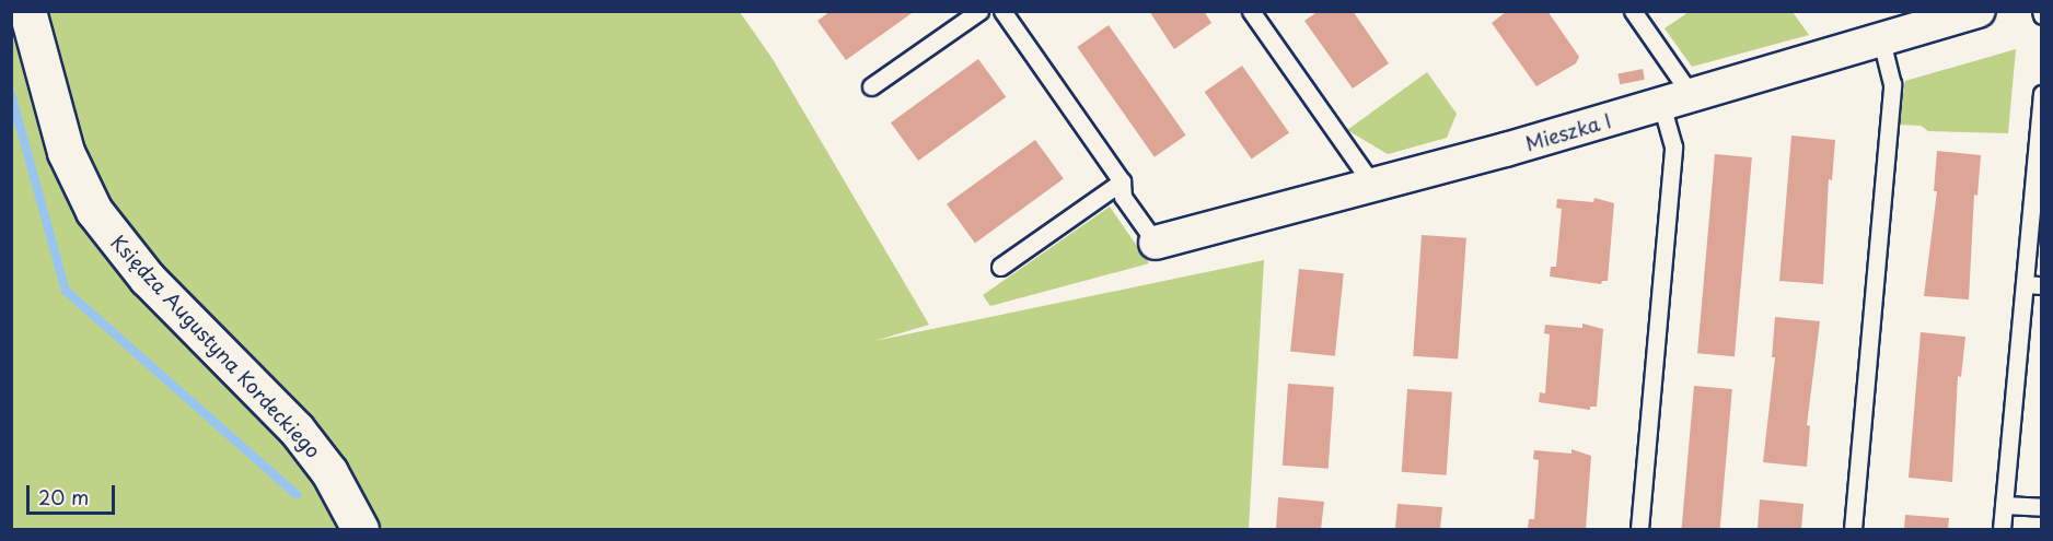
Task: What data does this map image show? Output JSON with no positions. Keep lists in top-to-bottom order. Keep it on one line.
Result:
{"streets":{"street":["Mieszka I","Księdza Augustyna Kordeckiego"]},"scale_bar":"20 m"}
